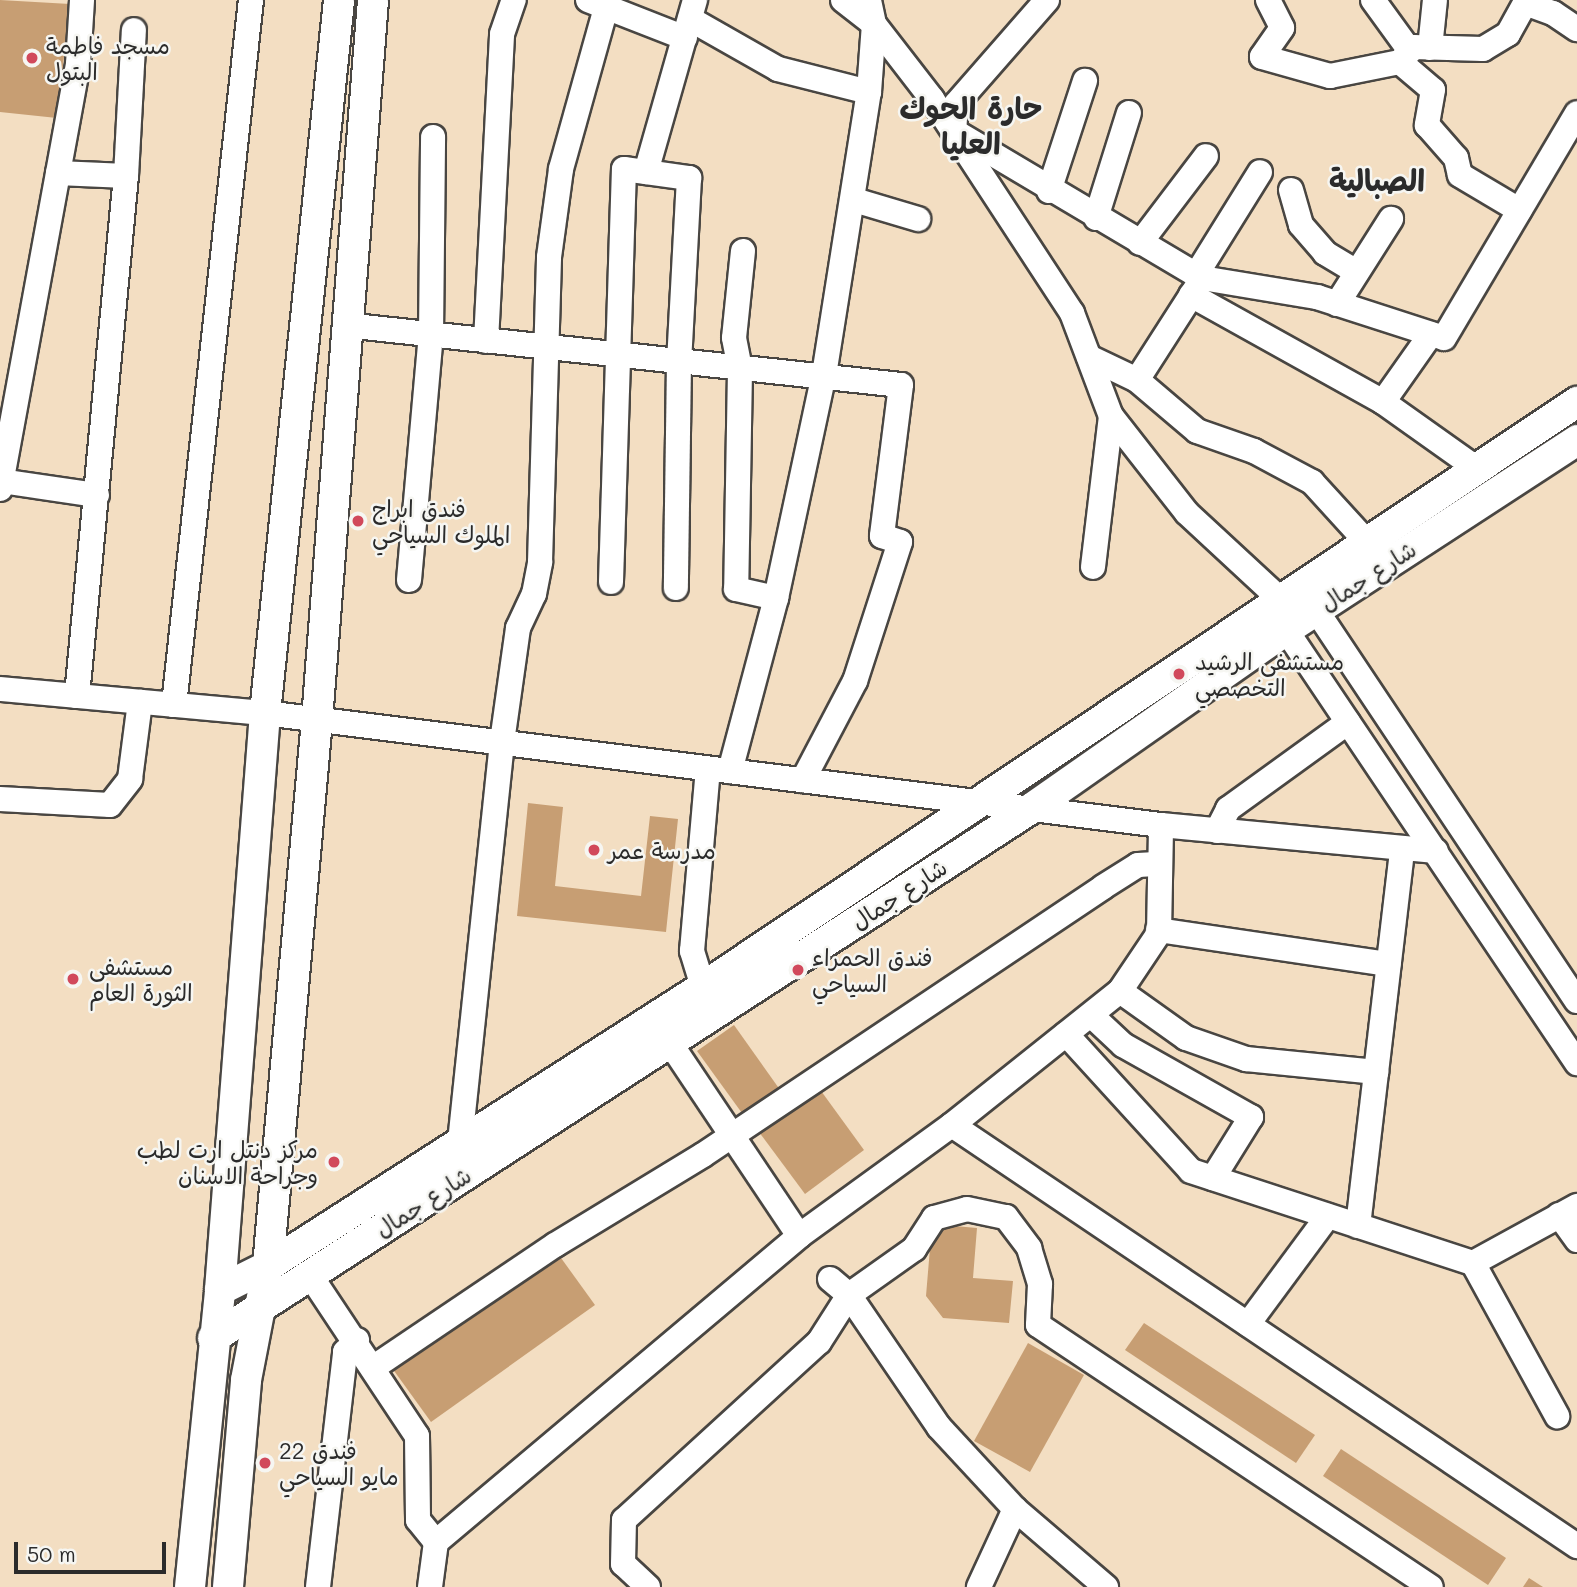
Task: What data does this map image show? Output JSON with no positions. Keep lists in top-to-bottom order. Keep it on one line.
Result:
{"streets":{"main road":["شارع جمال"]},"districts":["حارة الحوك العليا","الصبالية"],"places":["مسجد فاطمة البتول","فندق ابراج الملوك السياحي","مستشفى الرشيد التخصصي","مدرسة عمر","فندق الحمراء السياحي","مستشفى الثورة العام","مركز دنتل ارت لطب وجراحة الاسنان","فندق 22 مايو السياحي"],"scale_bar":"50 m"}
